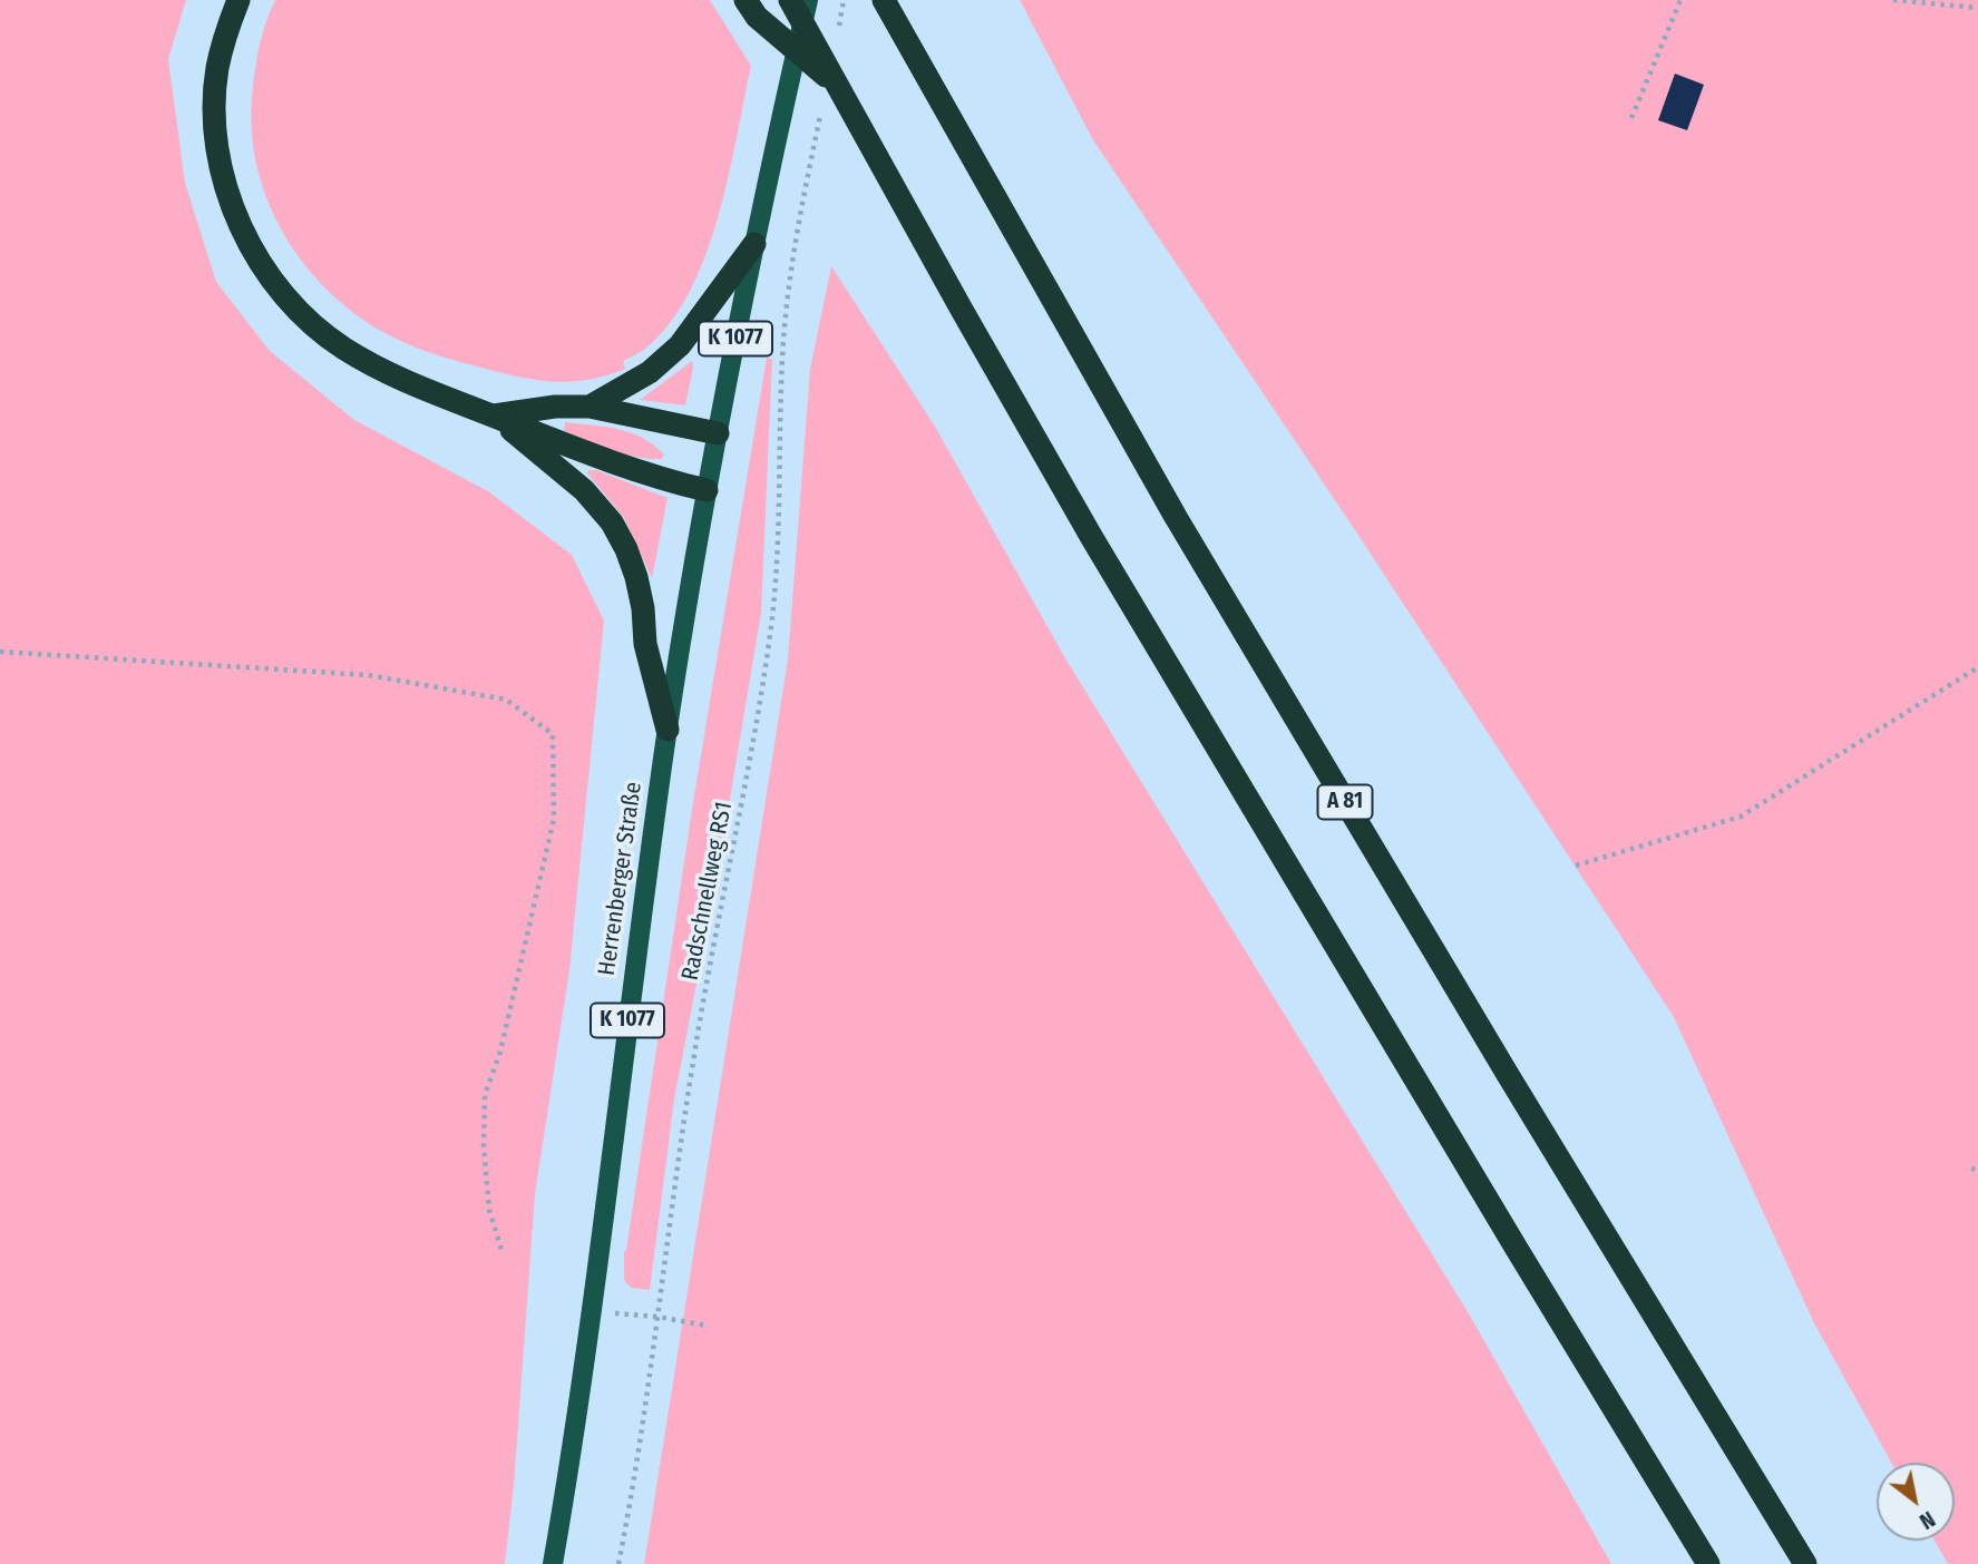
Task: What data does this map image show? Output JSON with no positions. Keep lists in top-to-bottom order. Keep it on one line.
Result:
{"streets":{"highway":["A 81"],"main road":["K 1077","Herrenberger Straße"],"path":["Radschnellweg RS1"]},"crossings":[["K 1077","Herrenberger Straße"]],"north":"bottom right"}
